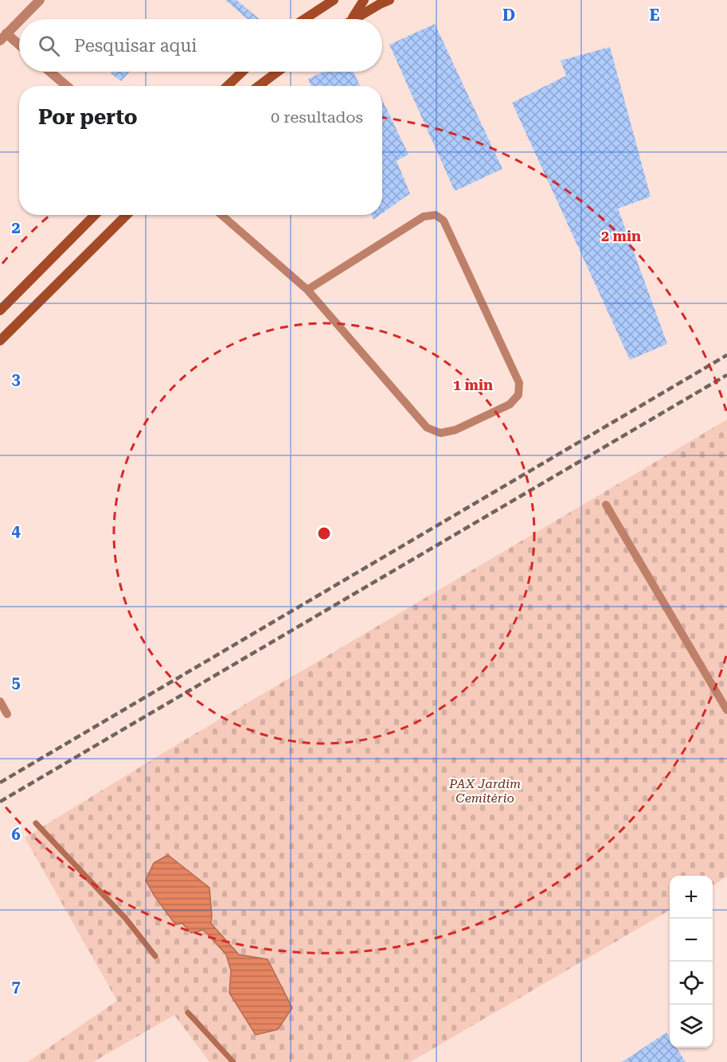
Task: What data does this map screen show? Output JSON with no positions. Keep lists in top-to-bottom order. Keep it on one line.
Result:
{"parks":["PAX Jardim Cemitério"],"page":{"search":"Pesquisar aqui","heading":["Por perto","0 resultados"],"map_buttons":["+","−"]},"grid":{"columns":["D","E"],"rows":["2","3","4","5","6","7"]},"rings":["2 min","1 min"]}
